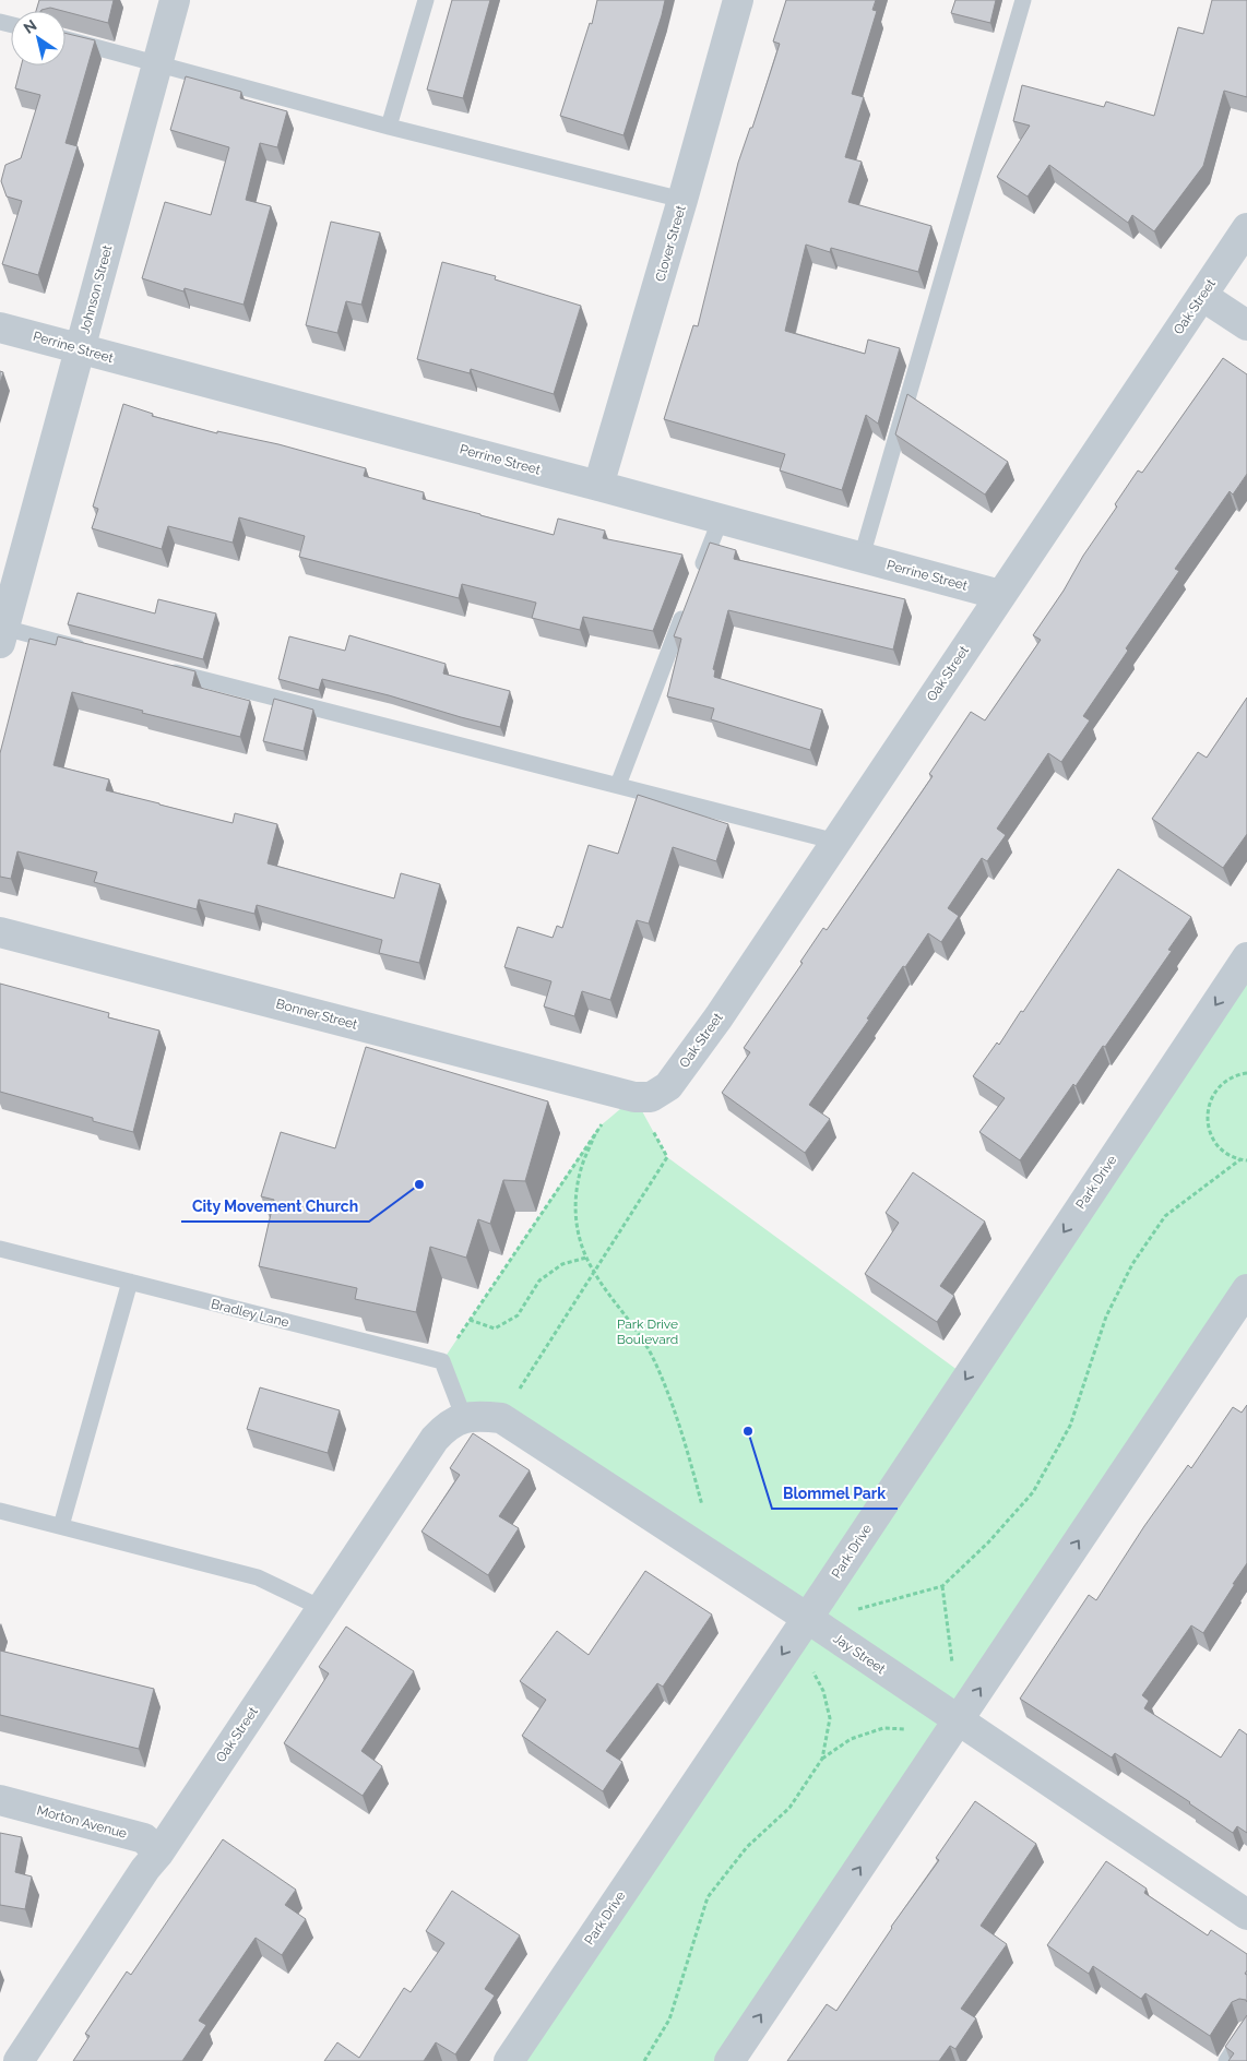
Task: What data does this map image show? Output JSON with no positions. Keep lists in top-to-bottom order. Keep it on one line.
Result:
{"streets":{"street":["Clover Street","Johnson Street","Oak Street","Perrine Street","Bonner Street","Park Drive","Jay Street","Morton Avenue"],"lane":["Bradley Lane"]},"crossings":[["Clover Street","Perrine Street"],["Johnson Street","Perrine Street"],["Oak Street","Perrine Street"],["Oak Street","Bonner Street"],["Oak Street","Jay Street"],["Oak Street","Morton Avenue"],["Park Drive","Jay Street"]],"parks":["Park Drive Boulevard"],"places":["City Movement Church","Blommel Park"],"north":"top left"}
